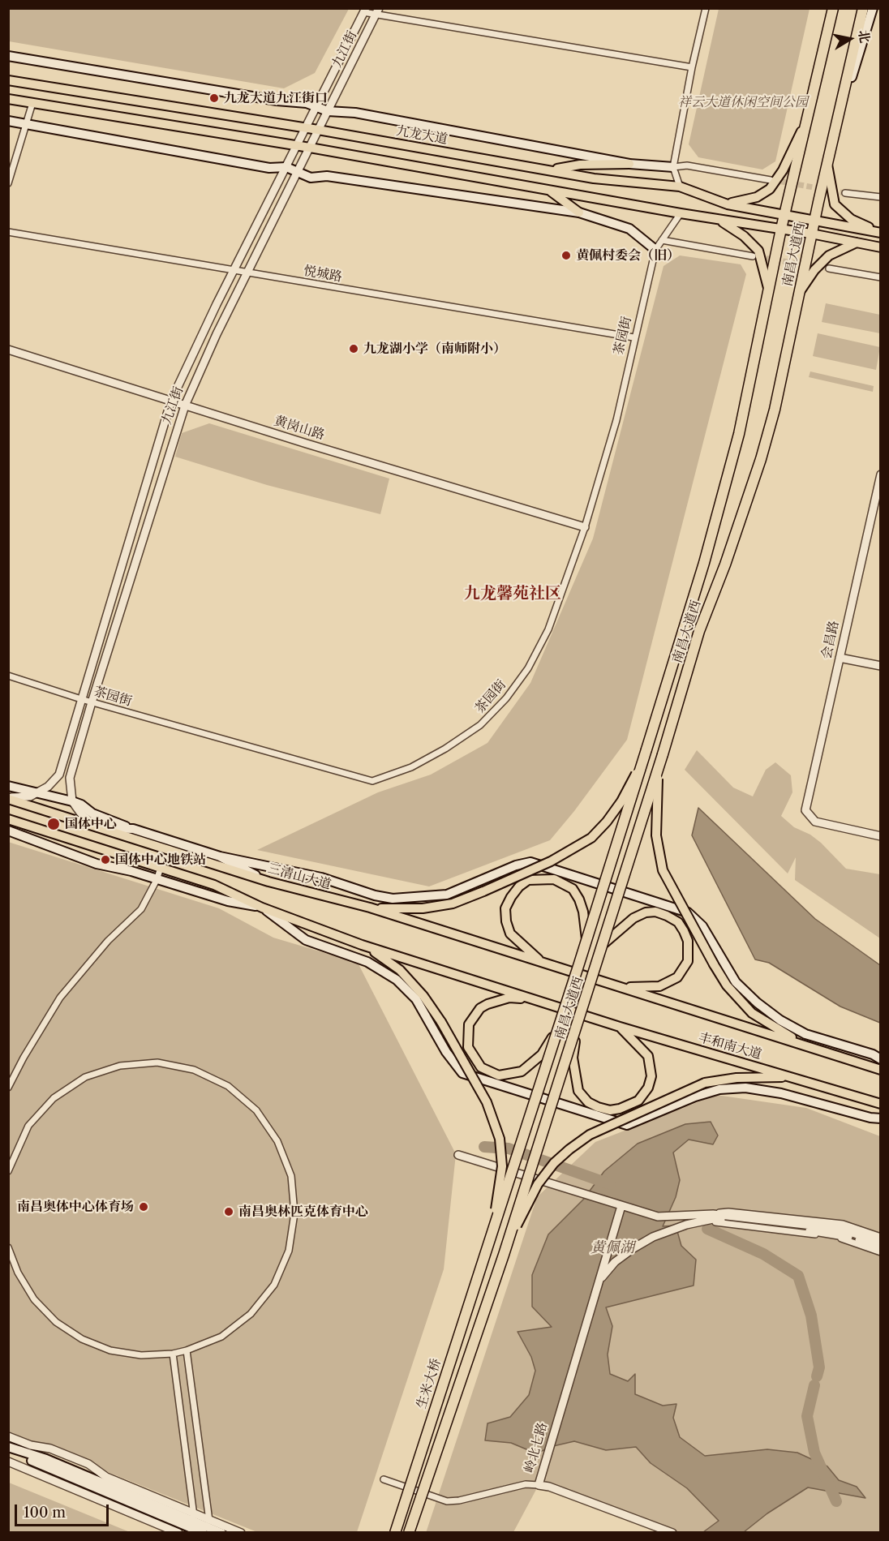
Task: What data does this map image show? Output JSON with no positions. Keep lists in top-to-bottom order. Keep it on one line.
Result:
{"streets":{"highway":["南昌大道西","生米大桥"],"main road":["九龙大道","三清山大道","丰和南大道"],"street":["九江街","悦城路","茶园街","黄岗山路","会昌路","岭北七路"]},"crossings":[["九江街","九龙大道"],["九江街","悦城路"],["九江街","茶园街"],["九江街","黄岗山路"],["九江街","三清山大道"],["九龙大道","南昌大道西"],["南昌大道西","生米大桥"],["悦城路","茶园街"],["茶园街","黄岗山路"],["三清山大道","丰和南大道"]],"districts":["九龙馨苑社区"],"water":["黄佩湖"],"parks":["祥云大道休闲空间公园"],"places":["九龙大道九江街口","黄佩村委会（旧）","九龙湖小学（南师附小）","国体中心","国体中心地铁站","南昌奥体中心体育场","南昌奥林匹克体育中心"],"scale_bar":"100 m","north":"right"}
